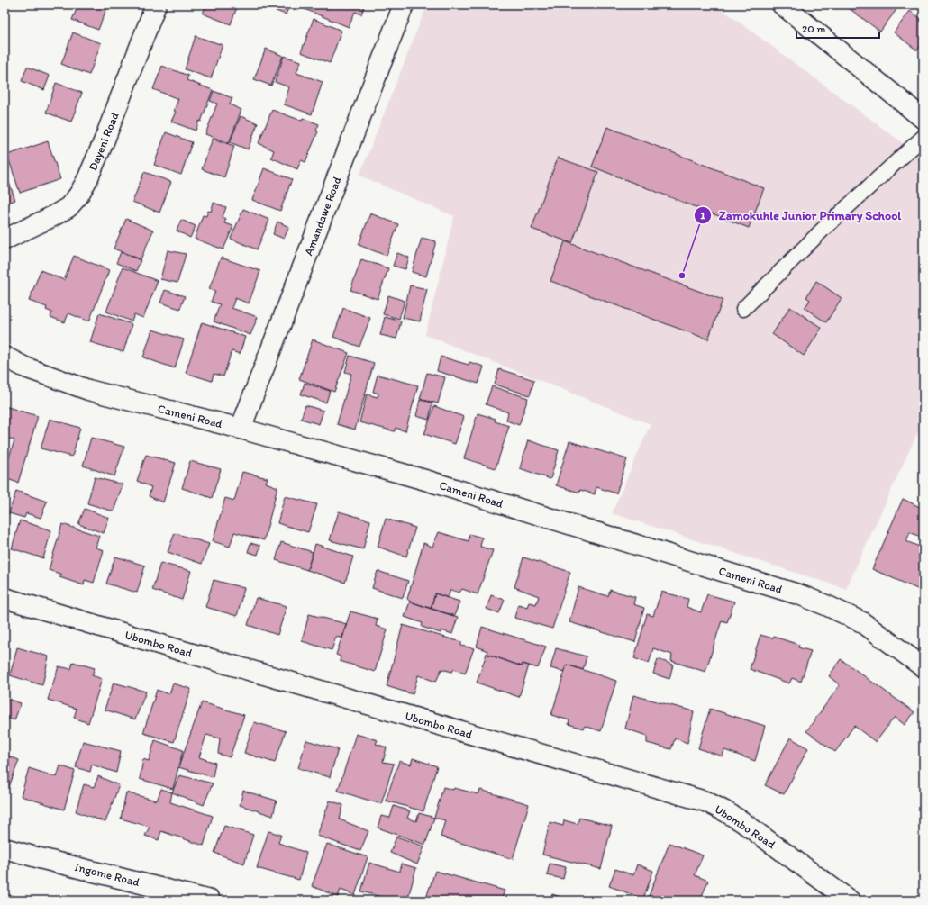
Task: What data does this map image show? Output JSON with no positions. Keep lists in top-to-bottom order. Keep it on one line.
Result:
{"streets":{"street":["Dayeni Road","Amandawe Road","Cameni Road","Ubombo Road","Ingome Road"]},"crossings":[["Amandawe Road","Cameni Road"]],"places":["Zamokuhle Junior Primary School"],"scale_bar":"20 m"}
